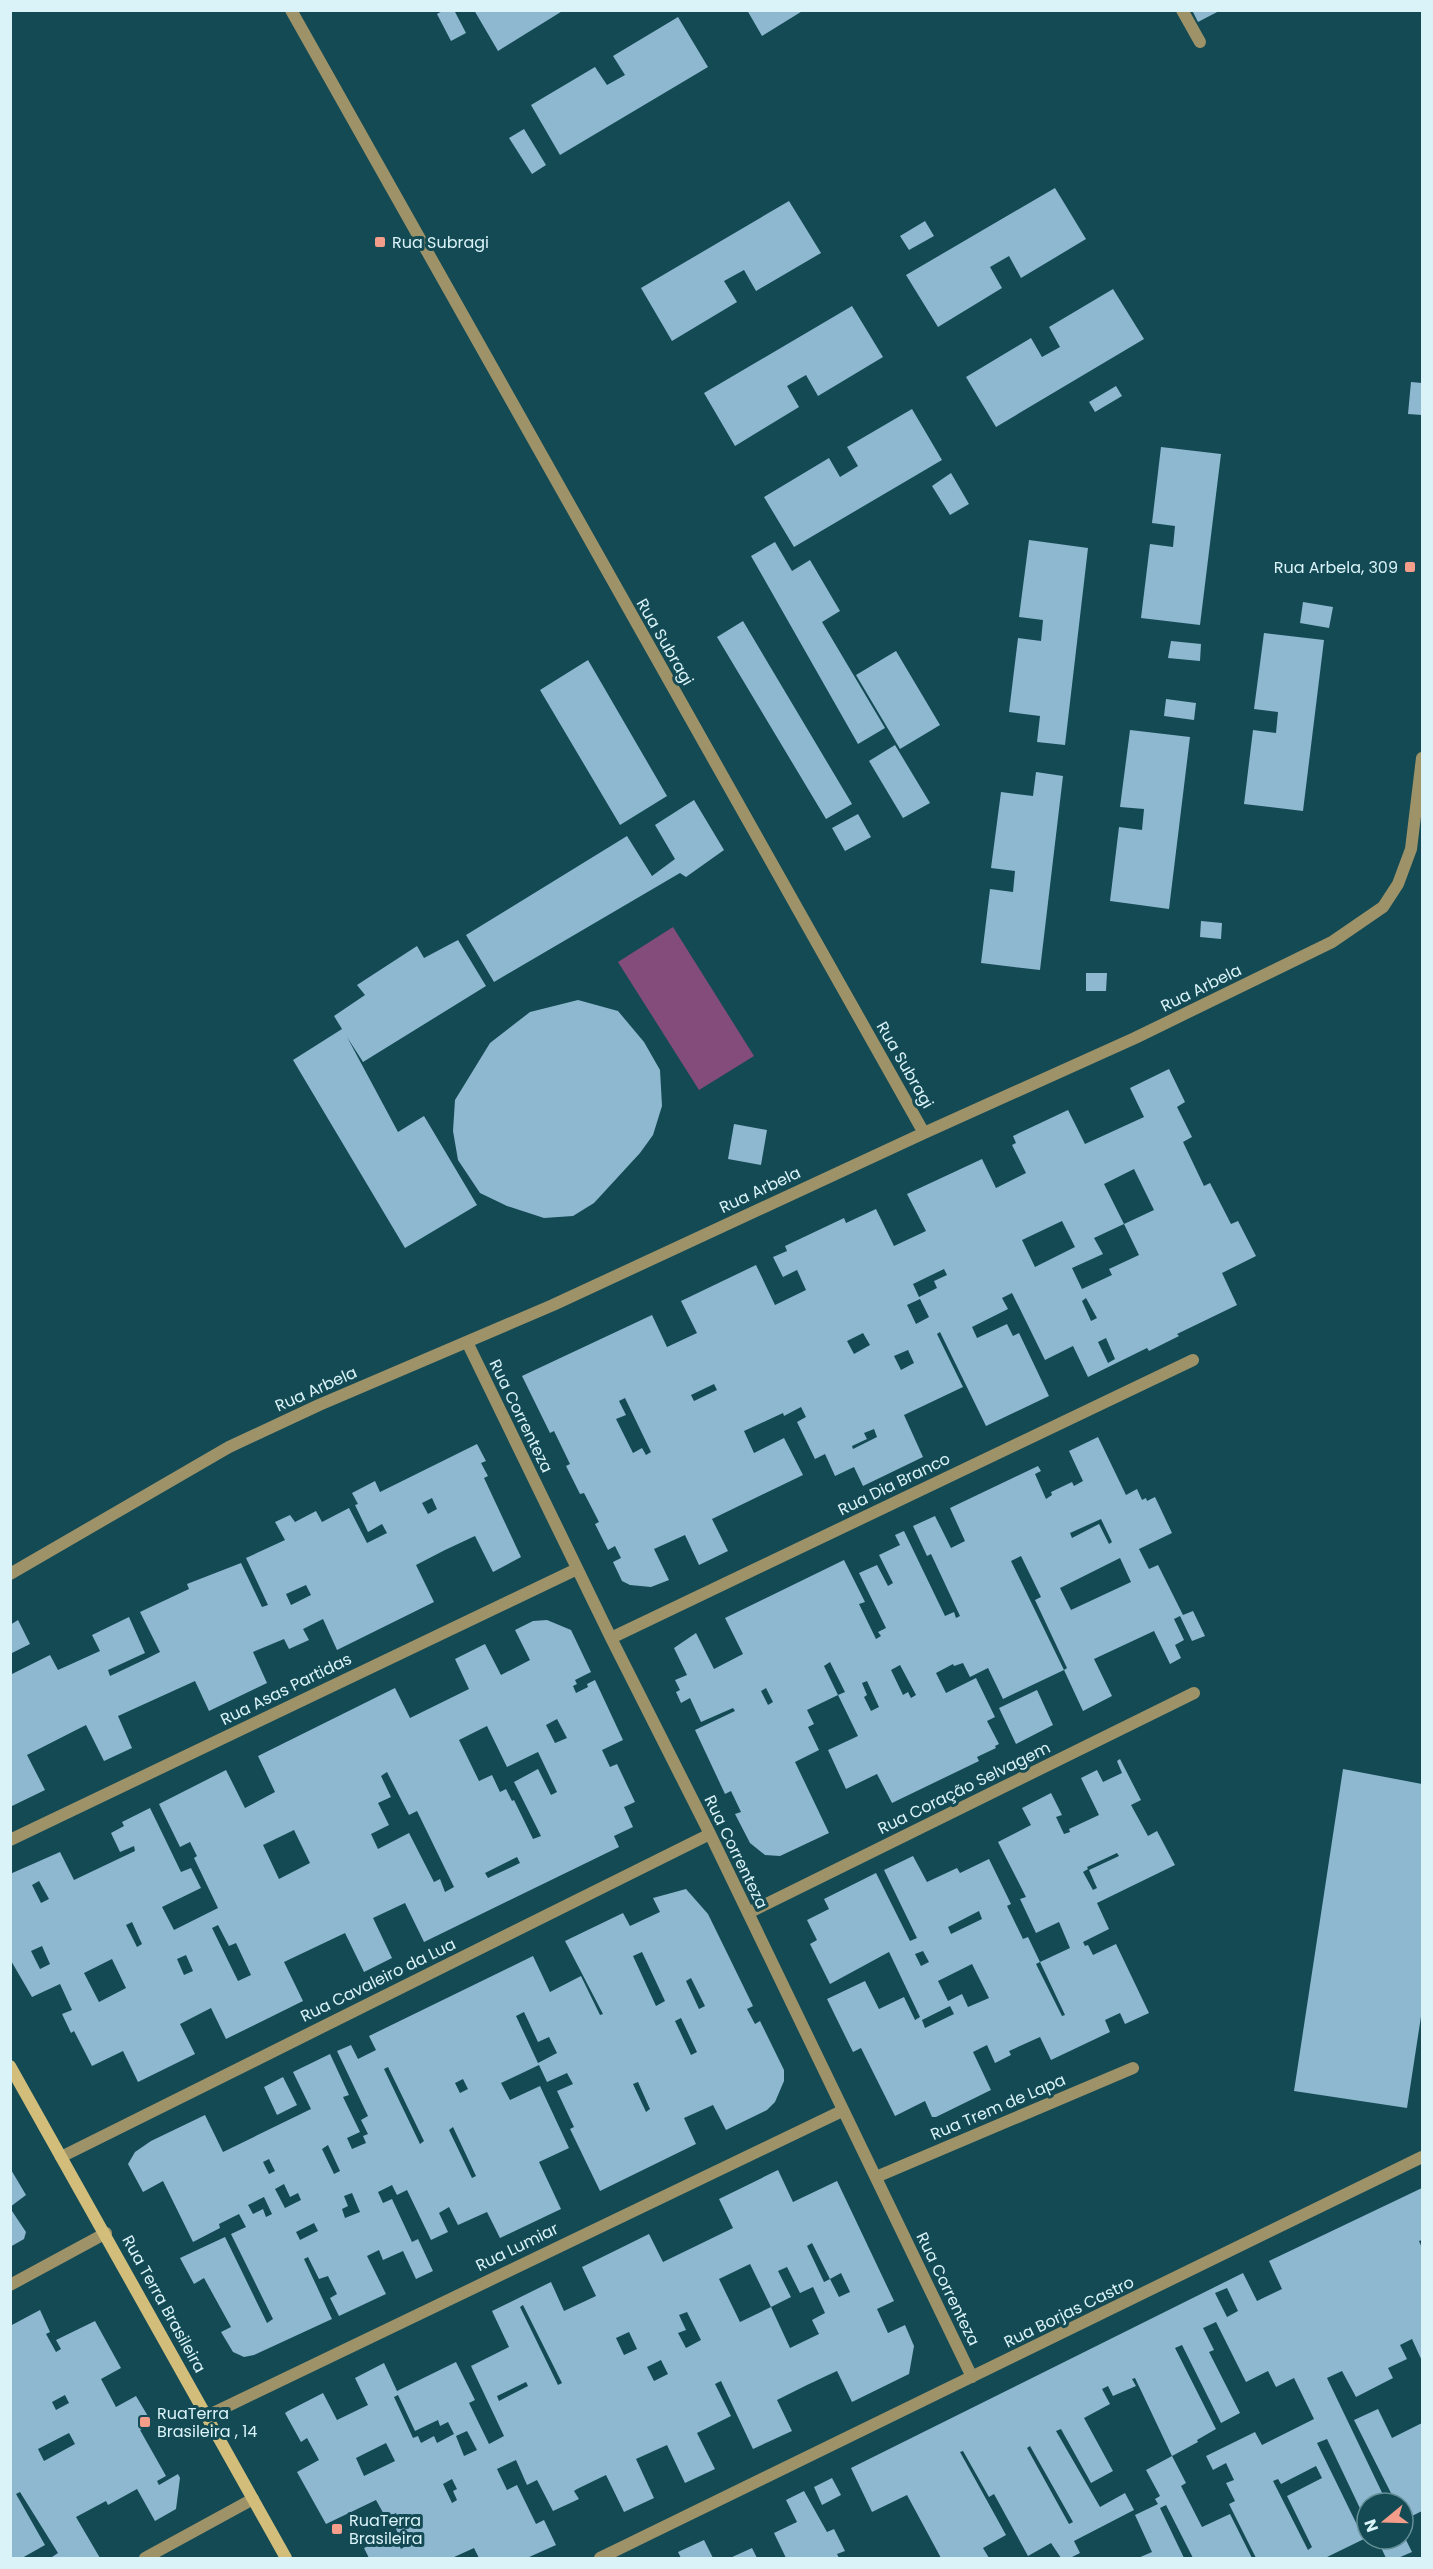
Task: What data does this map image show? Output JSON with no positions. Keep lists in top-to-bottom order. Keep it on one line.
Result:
{"streets":{"street":["Rua Subragi","Rua Arbela","Rua Correnteza","Rua Dia Branco","Rua Asas Partidas","Rua Coração Selvagem","Rua Cavaleiro da Lua","Rua Trem de Lapa","Rua Lumiar","Rua Terra Brasileira","Rua Borjas Castro"]},"crossings":[["Rua Subragi","Rua Arbela"],["Rua Arbela","Rua Correnteza"],["Rua Correnteza","Rua Dia Branco"],["Rua Correnteza","Rua Asas Partidas"],["Rua Correnteza","Rua Coração Selvagem"],["Rua Correnteza","Rua Cavaleiro da Lua"],["Rua Correnteza","Rua Trem de Lapa"],["Rua Correnteza","Rua Lumiar"],["Rua Correnteza","Rua Borjas Castro"],["Rua Cavaleiro da Lua","Rua Terra Brasileira"],["Rua Lumiar","Rua Terra Brasileira"]],"places":{"transit":["Rua Subragi","Rua Arbela, 309","RuaTerra Brasileira , 14","RuaTerra Brasileira"]},"north":"left"}
